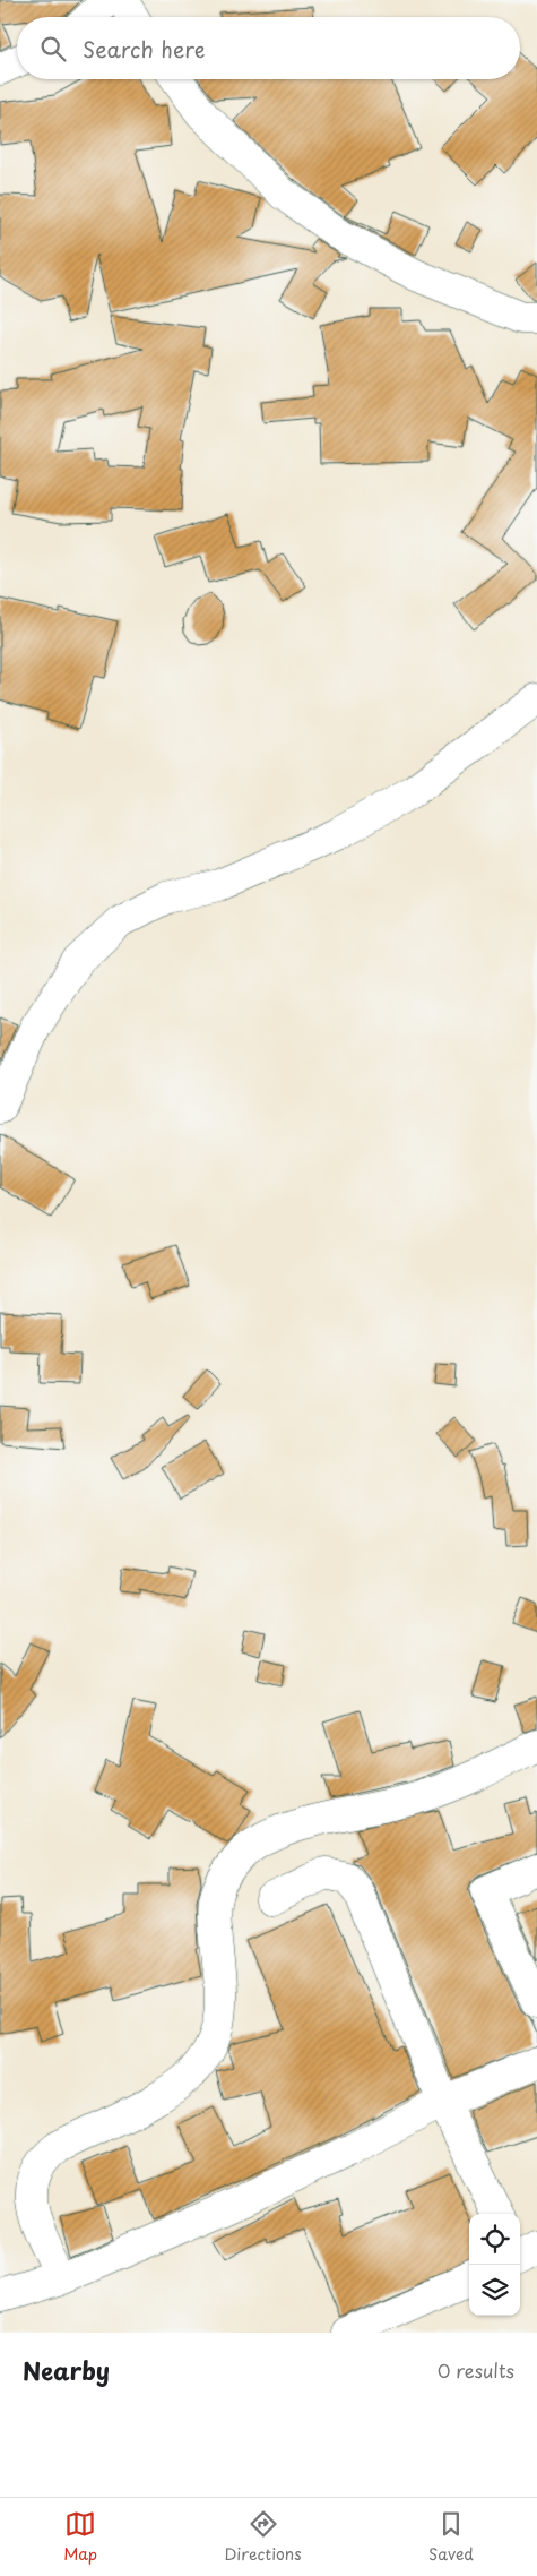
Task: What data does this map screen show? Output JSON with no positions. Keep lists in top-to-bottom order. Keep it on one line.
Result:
{"page":{"search":"Search here","heading":["Nearby","0 results"],"nav":["Map","Directions","Saved"]}}
